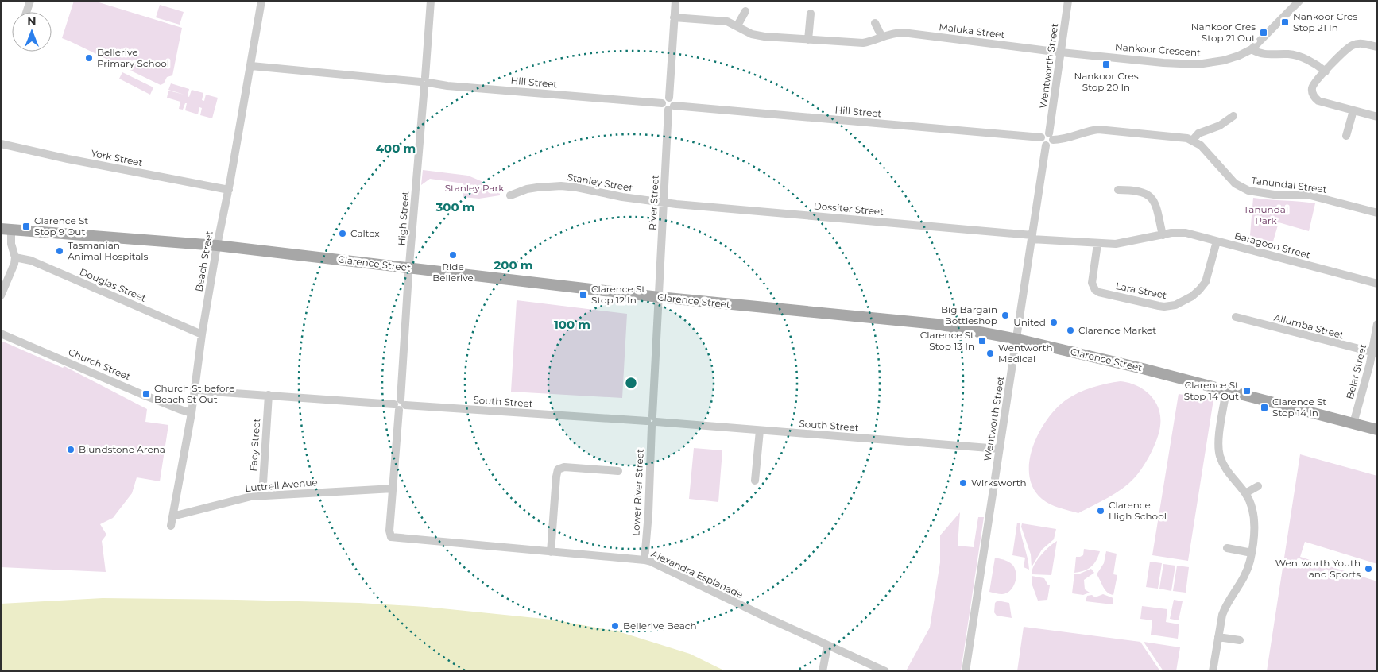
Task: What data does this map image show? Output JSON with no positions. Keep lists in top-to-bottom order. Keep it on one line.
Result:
{"streets":{"main road":["Clarence Street"],"street":["Maluka Street","Nankoor Crescent","Wentworth Street","Hill Street","York Street","Stanley Street","Tanundal Street","River Street","Dossiter Street","High Street","Baragoon Street","Beach Street","Douglas Street","Lara Street","Allumba Street","Church Street","Belar Street","South Street","Facy Street","Luttrell Avenue","Lower River Street","Alexandra Esplanade"]},"crossings":[["Maluka Street","Nankoor Crescent"],["Maluka Street","Wentworth Street"],["Nankoor Crescent","Wentworth Street"],["Wentworth Street","Hill Street"],["Wentworth Street","Dossiter Street"],["Wentworth Street","Baragoon Street"],["Wentworth Street","Clarence Street"],["Wentworth Street","South Street"],["Hill Street","River Street"],["Hill Street","High Street"],["Hill Street","Beach Street"],["York Street","Beach Street"],["Stanley Street","River Street"],["Stanley Street","Dossiter Street"],["River Street","Dossiter Street"],["River Street","Clarence Street"],["River Street","Lower River Street"],["Dossiter Street","Baragoon Street"],["High Street","Clarence Street"],["High Street","South Street"],["High Street","Luttrell Avenue"],["High Street","Alexandra Esplanade"],["Baragoon Street","Lara Street"],["Beach Street","Clarence Street"],["Beach Street","Douglas Street"],["Beach Street","Church Street"],["Beach Street","South Street"],["Beach Street","Luttrell Avenue"],["Clarence Street","Belar Street"],["Clarence Street","Lower River Street"],["Allumba Street","Belar Street"],["South Street","Facy Street"],["South Street","Lower River Street"],["Facy Street","Luttrell Avenue"],["Lower River Street","Alexandra Esplanade"]],"parks":["Stanley Park","Tanundal Park"],"places":{"transit":["Nankoor Cres Stop 21 In","Nankoor Cres Stop 21 Out","Nankoor Cres Stop 20 In","Clarence St Stop 9 Out","Clarence St Stop 12 In","Clarence St Stop 13 In","Clarence St Stop 14 Out","Church St before Beach St Out","Clarence St Stop 14 In"],"other":["Bellerive Primary School","Caltex","Tasmanian Animal Hospitals","Ride Bellerive","Big Bargain Bottleshop","United","Clarence Market","Wentworth Medical","Blundstone Arena","Wirksworth","Clarence High School","Wentworth Youth and Sports","Bellerive Beach"]},"north":"top","rings":["400 m","300 m","200 m","100 m"]}
